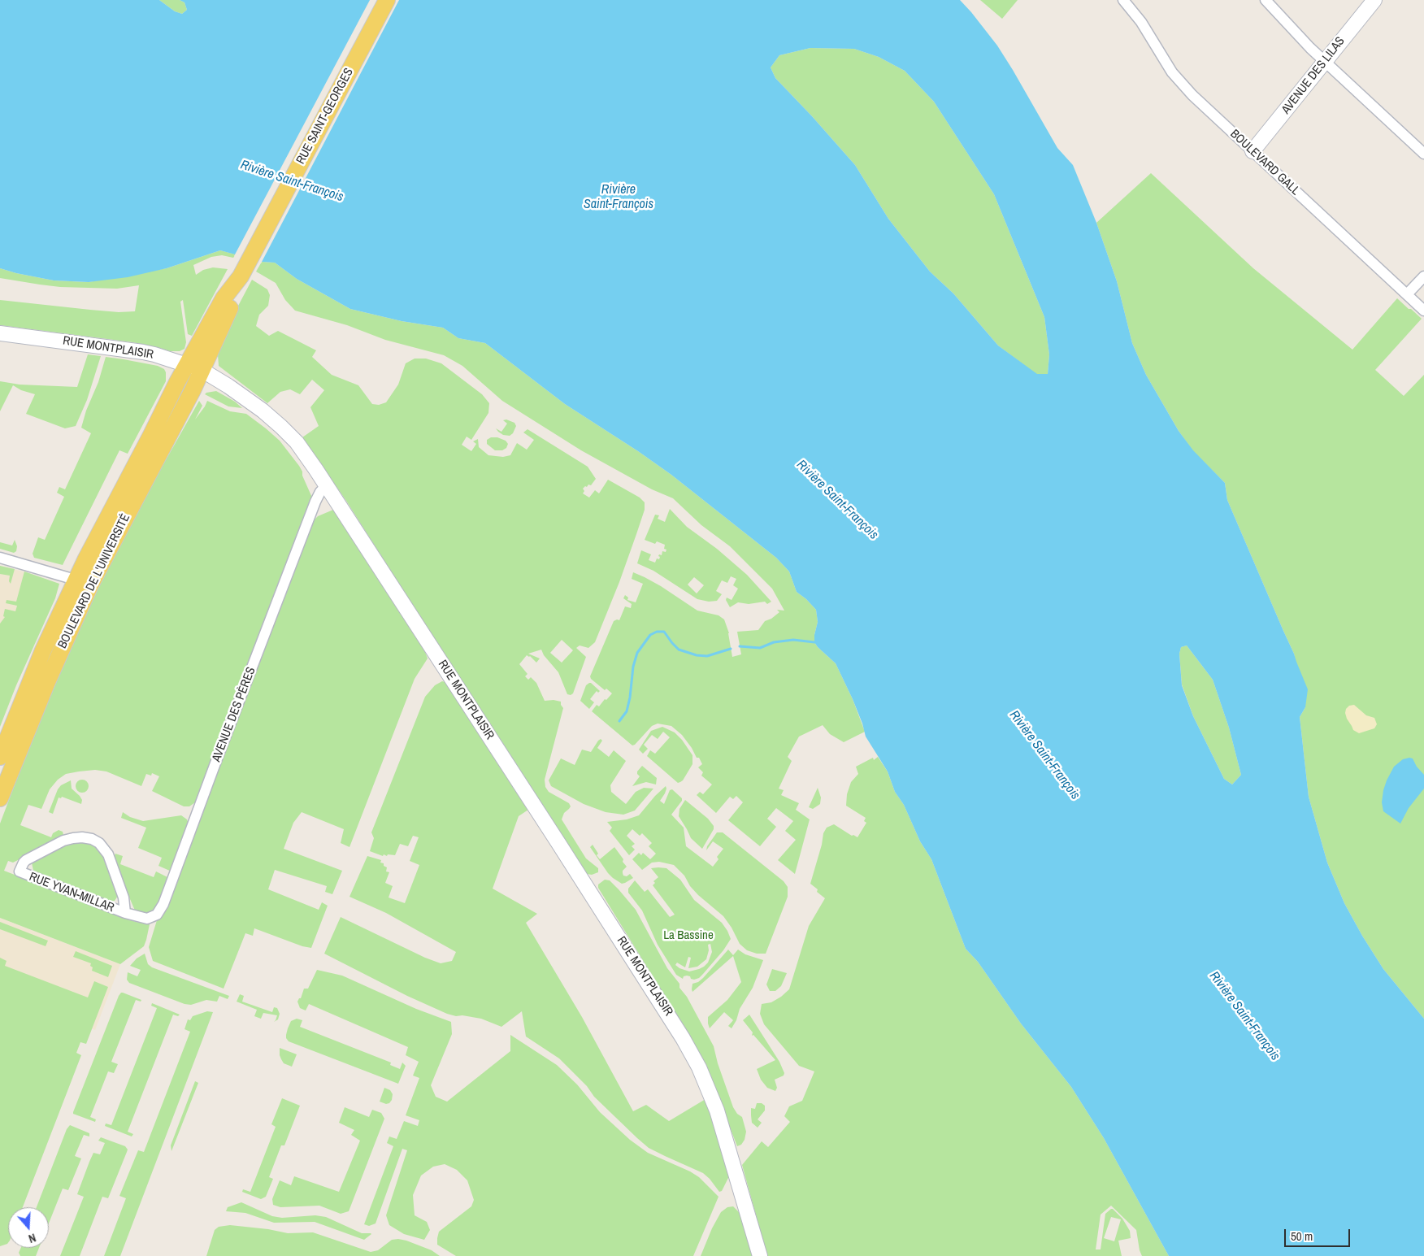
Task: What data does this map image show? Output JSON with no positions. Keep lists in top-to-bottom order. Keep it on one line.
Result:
{"streets":{"main road":["RUE SAINT-GEORGES","BOULEVARD DE L'UNIVERSITÉ"],"street":["AVENUE DES LILAS","BOULEVARD GALL","RUE MONTPLAISIR","AVENUE DES PÈRES","RUE YVAN-MILLAR"]},"crossings":[["AVENUE DES LILAS","BOULEVARD GALL"],["RUE SAINT-GEORGES","RUE MONTPLAISIR"],["RUE SAINT-GEORGES","BOULEVARD DE L'UNIVERSITÉ"],["RUE MONTPLAISIR","BOULEVARD DE L'UNIVERSITÉ"],["RUE MONTPLAISIR","AVENUE DES PÈRES"],["AVENUE DES PÈRES","RUE YVAN-MILLAR"]],"water":["Rivière Saint-François"],"parks":["La Bassine"],"scale_bar":"50 m","north":"bottom"}
